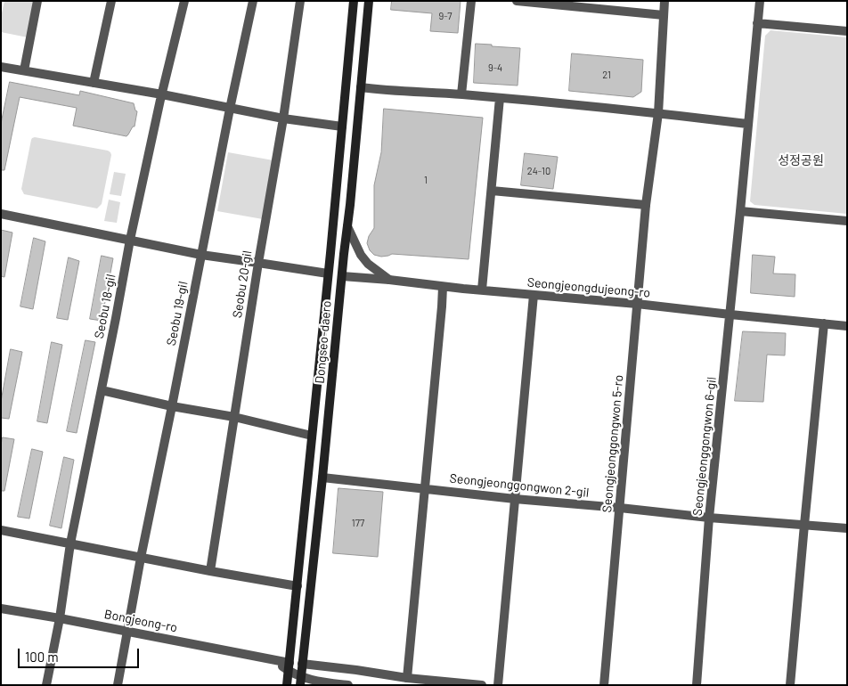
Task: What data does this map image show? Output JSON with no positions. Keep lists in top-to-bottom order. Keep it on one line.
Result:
{"streets":{"main road":["Seongjeongdujeong-ro","Dongseo-daero","Bongjeong-ro"],"street":["Seobu 20-gil","Seobu 18-gil","Seobu 19-gil","Seongjeonggongwon 5-ro","Seongjeonggongwon 6-gil","Seongjeonggongwon 2-gil"]},"crossings":[["Seongjeongdujeong-ro","Dongseo-daero"],["Seongjeongdujeong-ro","Seongjeonggongwon 5-ro"],["Seongjeongdujeong-ro","Seongjeonggongwon 6-gil"],["Seobu 18-gil","Bongjeong-ro"],["Seobu 19-gil","Bongjeong-ro"],["Dongseo-daero","Seongjeonggongwon 2-gil"],["Dongseo-daero","Bongjeong-ro"],["Seongjeonggongwon 5-ro","Seongjeonggongwon 2-gil"],["Seongjeonggongwon 6-gil","Seongjeonggongwon 2-gil"]],"parks":["성정공원"],"house_numbers":["9-7","9-4","21","24-10","1","177"],"scale_bar":"100 m"}
